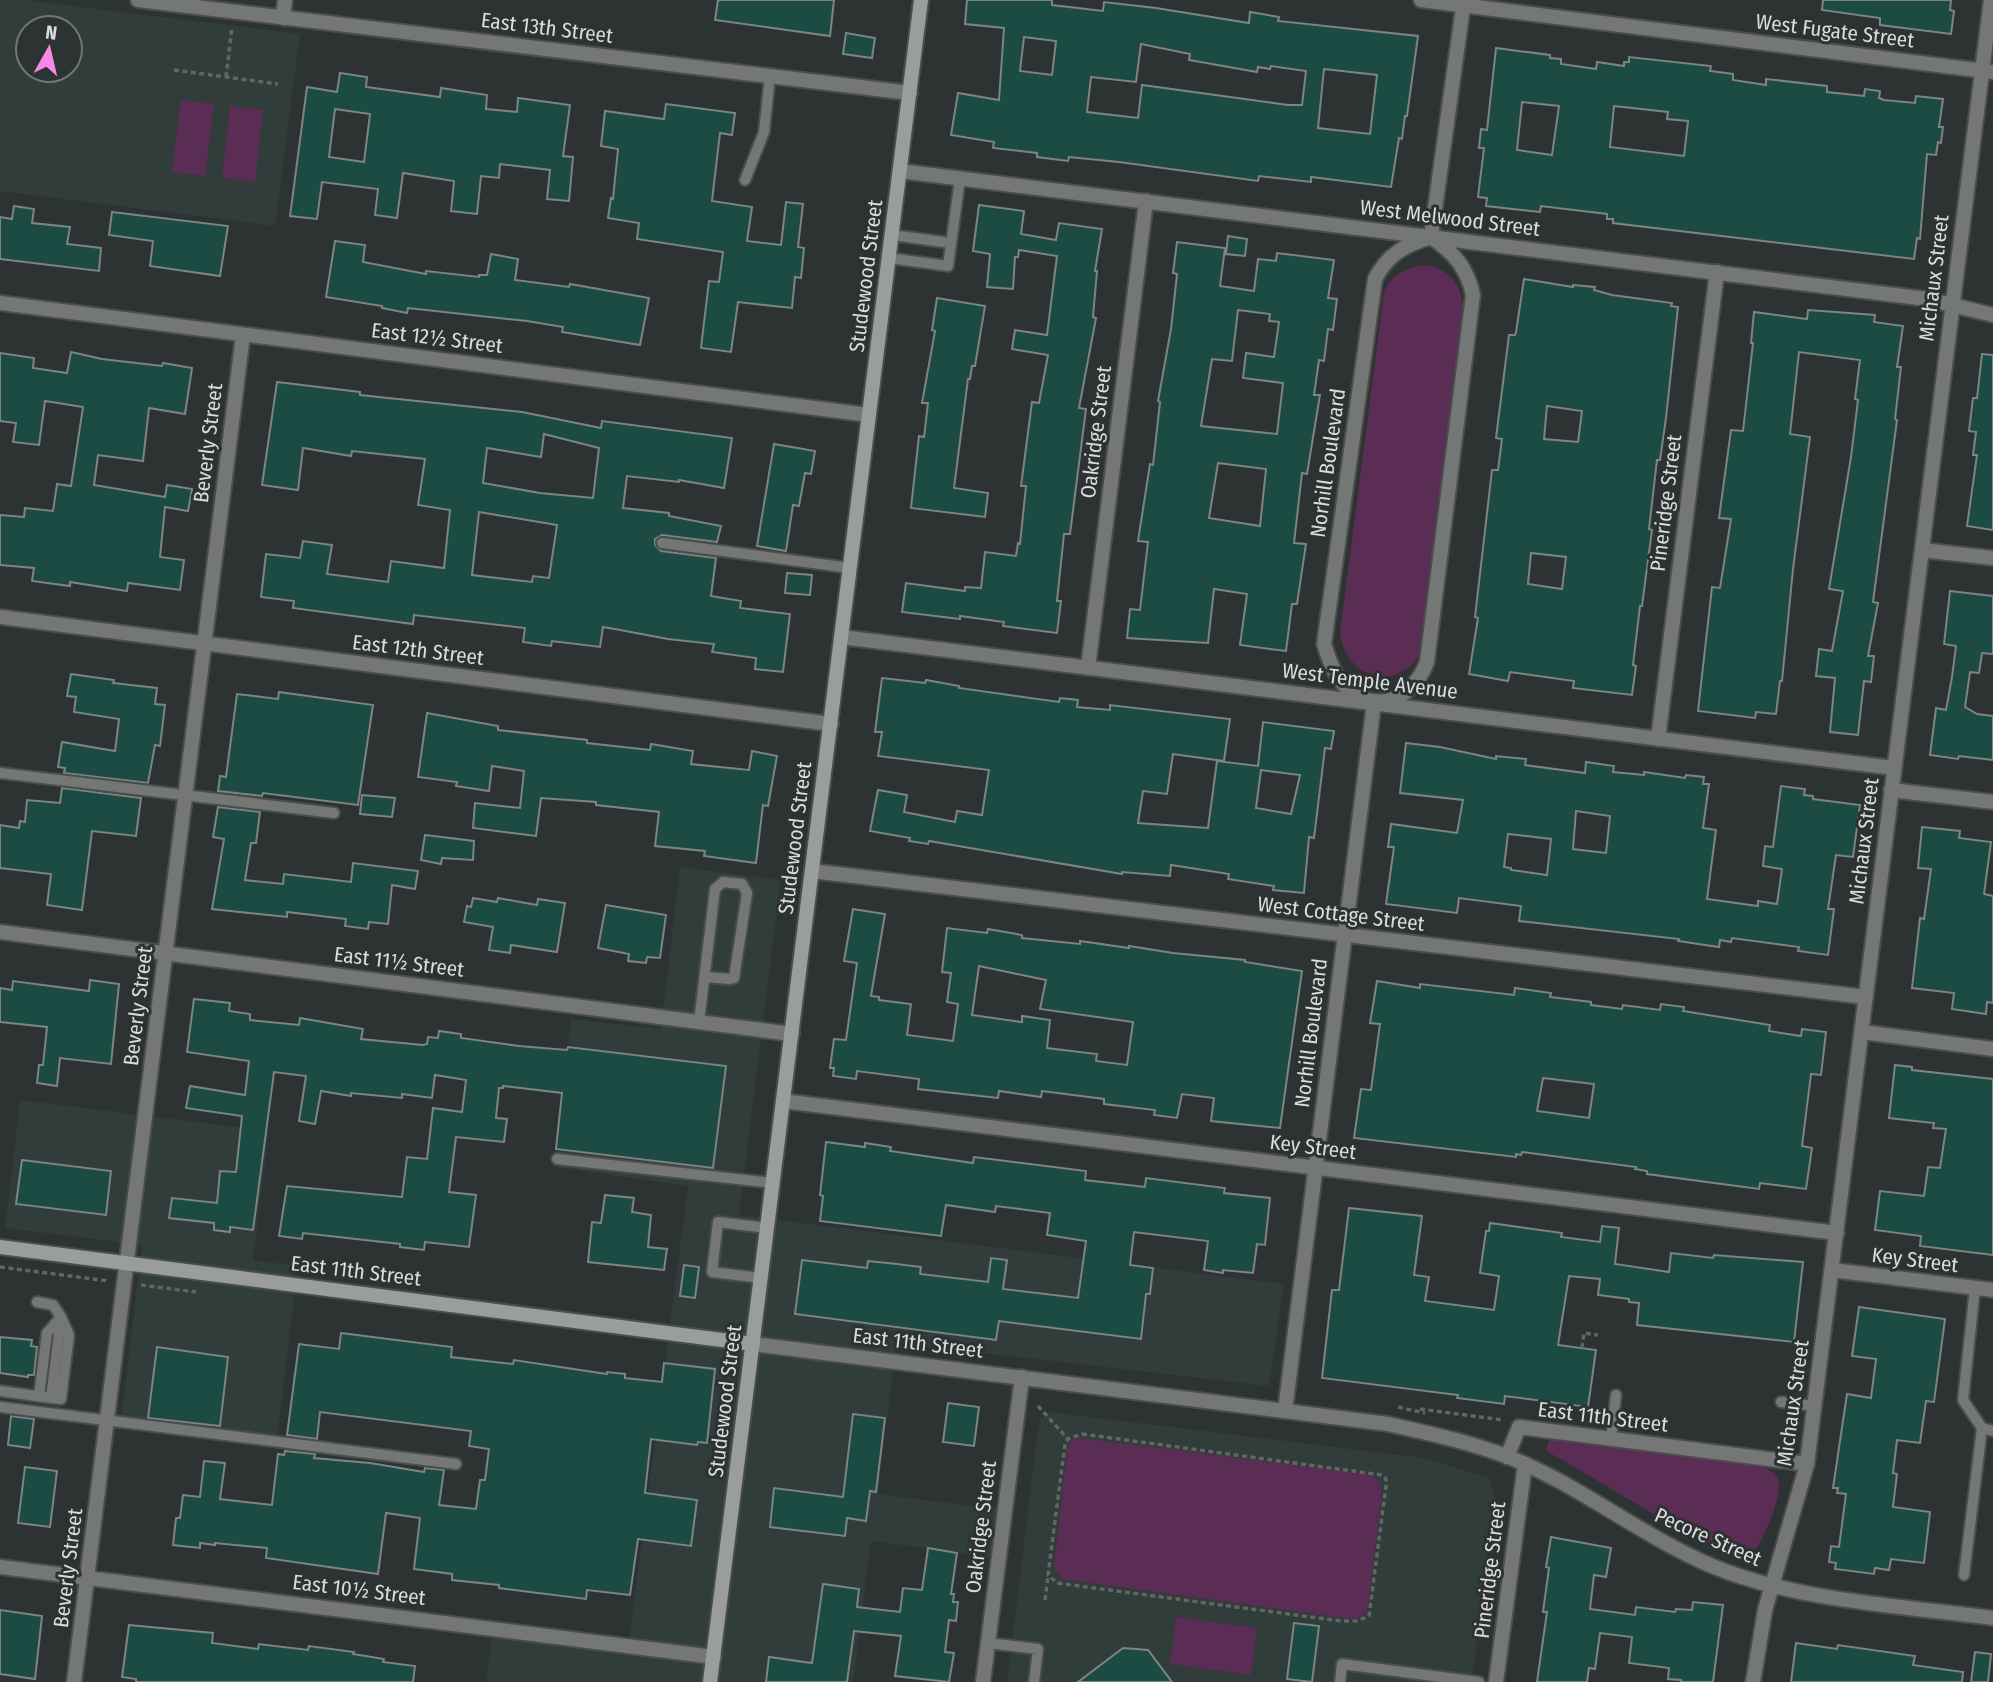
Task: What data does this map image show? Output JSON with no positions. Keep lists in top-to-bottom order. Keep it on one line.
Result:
{"streets":{"main road":["Studewood Street","East 11th Street"],"street":["East 13th Street","West Fugate Street","West Melwood Street","Michaux Street","East 12½ Street","Oakridge Street","Beverly Street","Norhill Boulevard","Pineridge Street","East 12th Street","West Temple Avenue","West Cottage Street","East 11½ Street","Key Street","Pecore Street","East 10½ Street"]},"crossings":[["East 13th Street","Studewood Street"],["West Fugate Street","Michaux Street"],["West Melwood Street","Studewood Street"],["West Melwood Street","Michaux Street"],["West Melwood Street","Oakridge Street"],["West Melwood Street","Norhill Boulevard"],["West Melwood Street","Pineridge Street"],["Studewood Street","East 12½ Street"],["Studewood Street","East 12th Street"],["Studewood Street","West Temple Avenue"],["Studewood Street","West Cottage Street"],["Studewood Street","East 11½ Street"],["Studewood Street","Key Street"],["Studewood Street","East 11th Street"],["Studewood Street","East 10½ Street"],["Michaux Street","West Temple Avenue"],["Michaux Street","West Cottage Street"],["Michaux Street","Key Street"],["Michaux Street","East 11th Street"],["Michaux Street","Pecore Street"],["East 12½ Street","Beverly Street"],["Oakridge Street","West Temple Avenue"],["Oakridge Street","East 11th Street"],["Beverly Street","East 12th Street"],["Beverly Street","East 11½ Street"],["Beverly Street","East 11th Street"],["Beverly Street","East 10½ Street"],["Norhill Boulevard","West Temple Avenue"],["Norhill Boulevard","West Cottage Street"],["Norhill Boulevard","Key Street"],["Norhill Boulevard","East 11th Street"],["Pineridge Street","West Temple Avenue"],["Pineridge Street","Pecore Street"],["East 11th Street","Pecore Street"]],"north":"top"}
